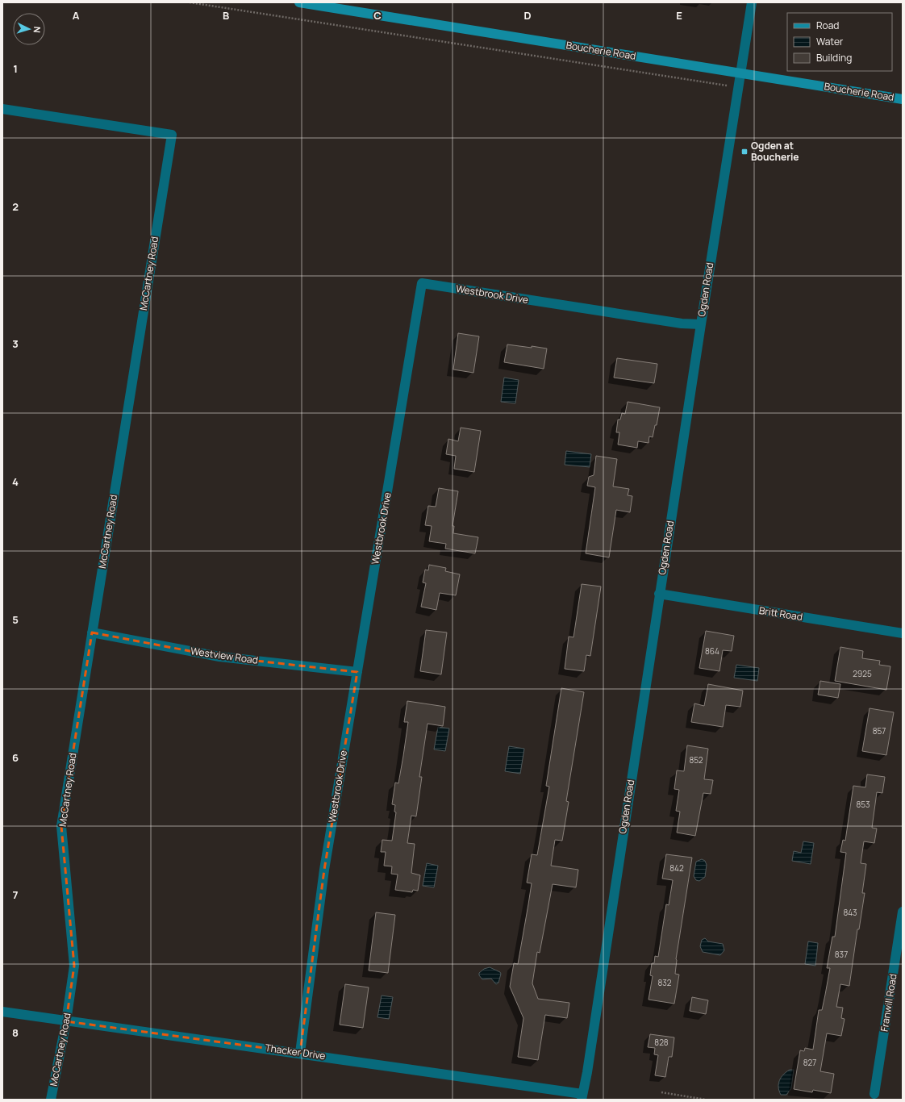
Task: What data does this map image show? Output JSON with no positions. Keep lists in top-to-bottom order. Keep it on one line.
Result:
{"streets":{"main road":["Boucherie Road"],"street":["McCartney Road","Ogden Road","Westbrook Drive","Britt Road","Westview Road","Franwill Road","Thacker Drive"]},"crossings":[["Boucherie Road","Ogden Road"],["McCartney Road","Westview Road"],["McCartney Road","Thacker Drive"],["Ogden Road","Westbrook Drive"],["Ogden Road","Britt Road"],["Ogden Road","Thacker Drive"],["Westbrook Drive","Westview Road"],["Westbrook Drive","Thacker Drive"]],"places":{"transit":["Ogden at Boucherie"]},"house_numbers":["864","2925","857","852","853","842","843","837","832","828","827"],"legend":["Road","Water","Building"],"north":"right","grid":{"columns":["A","B","C","D","E"],"rows":["1","2","3","4","5","6","7","8"]}}
